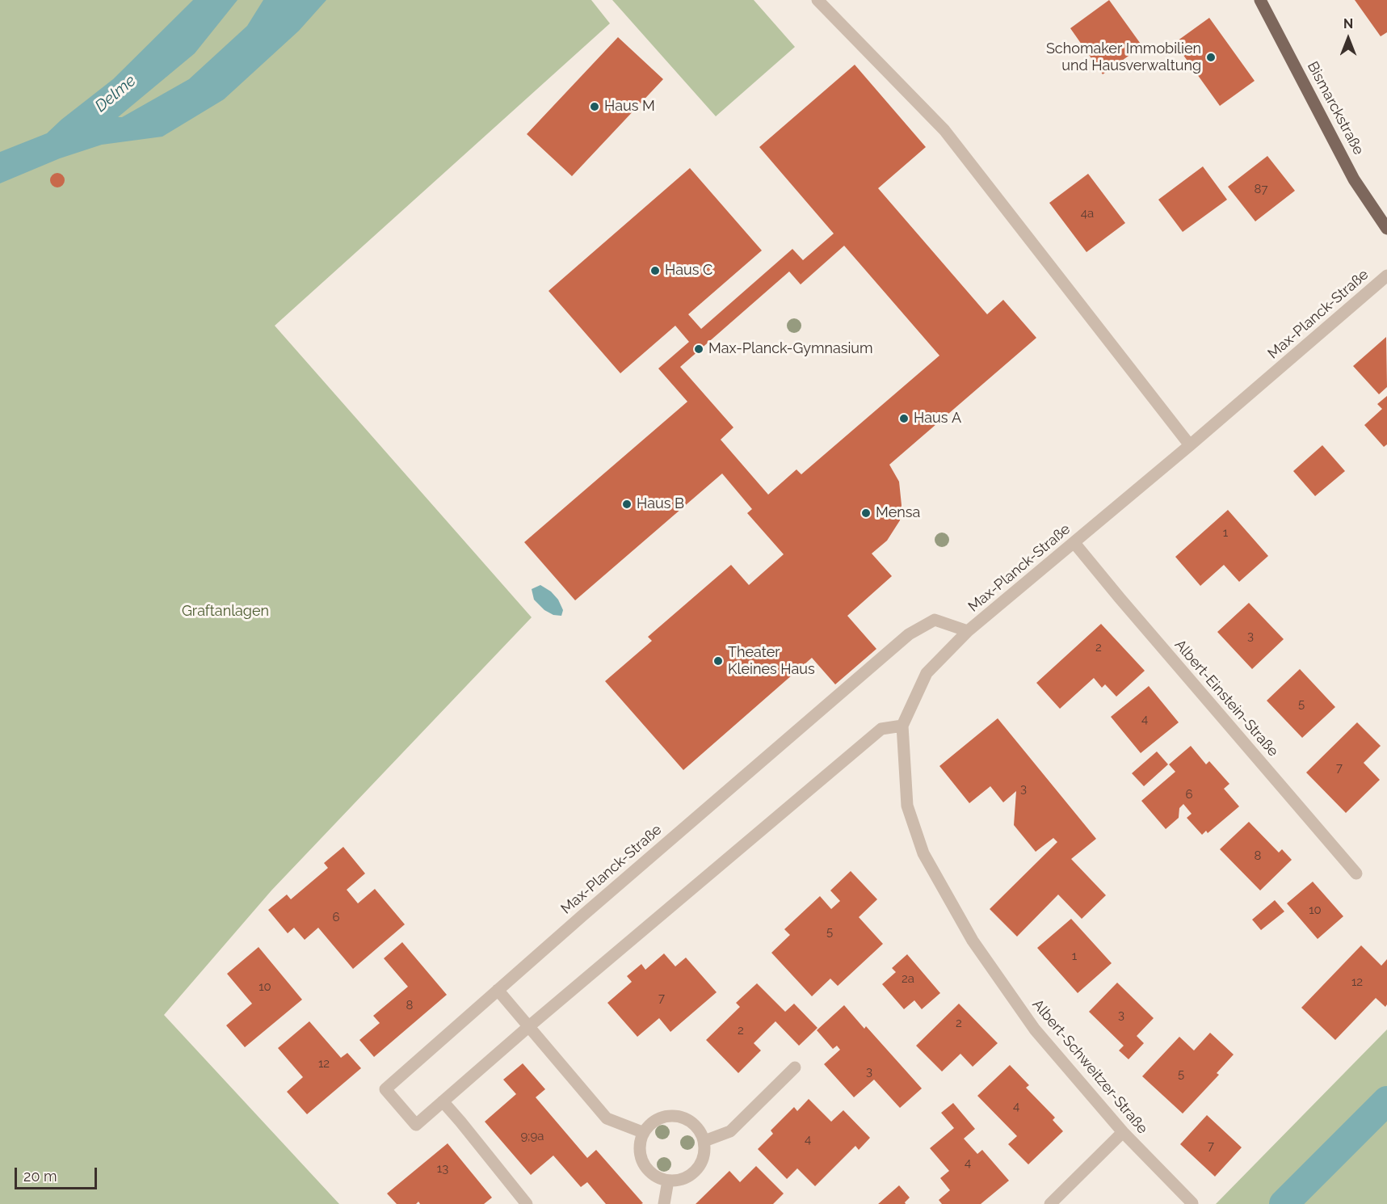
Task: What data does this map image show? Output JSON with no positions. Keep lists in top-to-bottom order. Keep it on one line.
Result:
{"streets":{"main road":["Bismarckstraße"],"street":["Max-Planck-Straße","Albert-Einstein-Straße","Albert-Schweitzer-Straße"]},"crossings":[["Max-Planck-Straße","Albert-Einstein-Straße"],["Max-Planck-Straße","Albert-Schweitzer-Straße"]],"water":["Delme"],"parks":["Graftanlagen"],"places":["Schomaker Immobilien und Hausverwaltung","Haus M","Haus C","Max-Planck-Gymnasium","Haus A","Haus B","Mensa","Theater Kleines Haus"],"house_numbers":["87","4a","1","3","2","5","4","7","3","6","8","10","6","5","1","2a","12","10","7","8","3","2","2","12","3","5","4","9;9a","4","7","4","13"],"scale_bar":"20 m","north":"top"}
